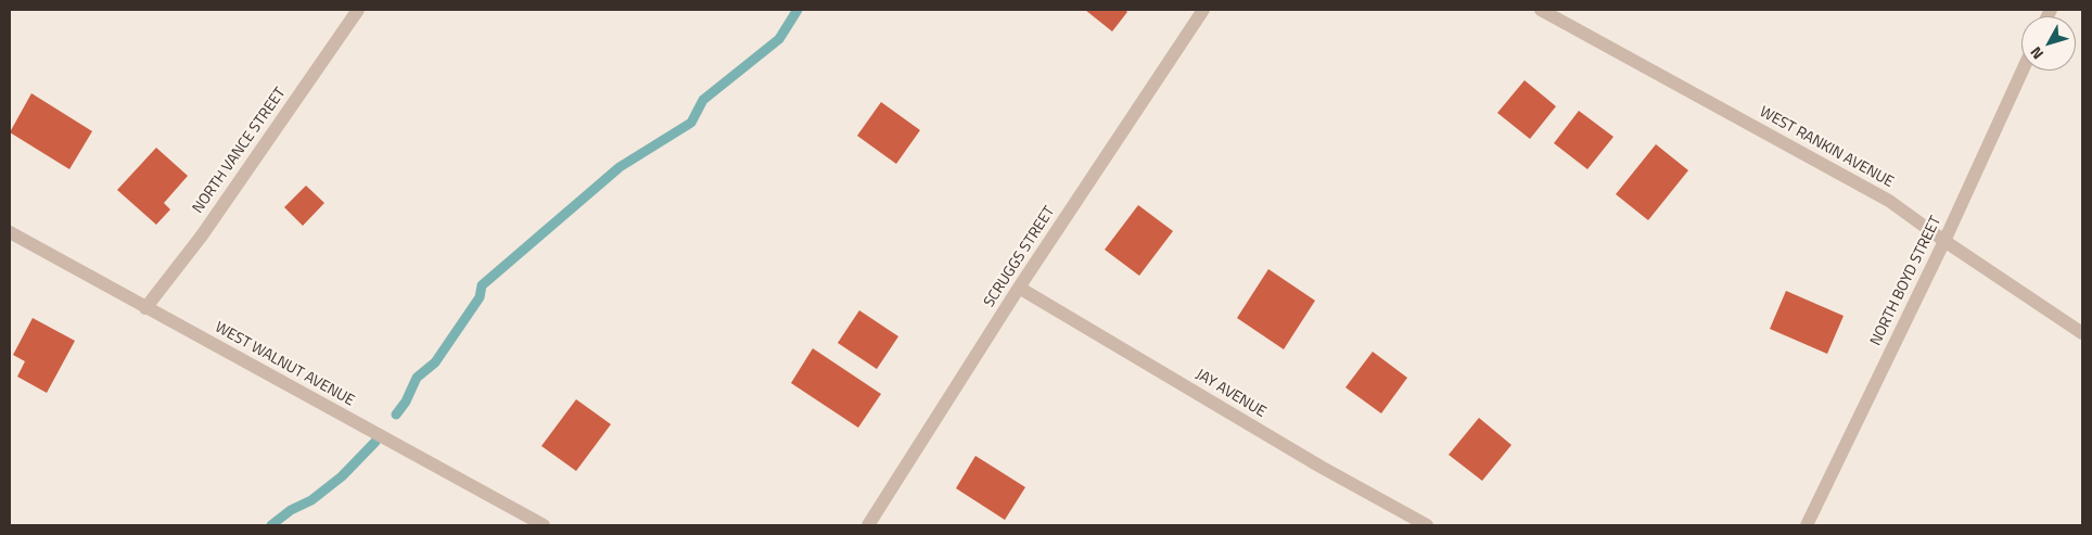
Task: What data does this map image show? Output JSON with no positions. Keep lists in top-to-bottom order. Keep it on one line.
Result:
{"streets":{"street":["WEST RANKIN AVENUE","NORTH VANCE STREET","SCRUGGS STREET","NORTH BOYD STREET","WEST WALNUT AVENUE","JAY AVENUE"]},"crossings":[["WEST RANKIN AVENUE","NORTH BOYD STREET"],["NORTH VANCE STREET","WEST WALNUT AVENUE"],["SCRUGGS STREET","JAY AVENUE"]],"north":"bottom left"}
